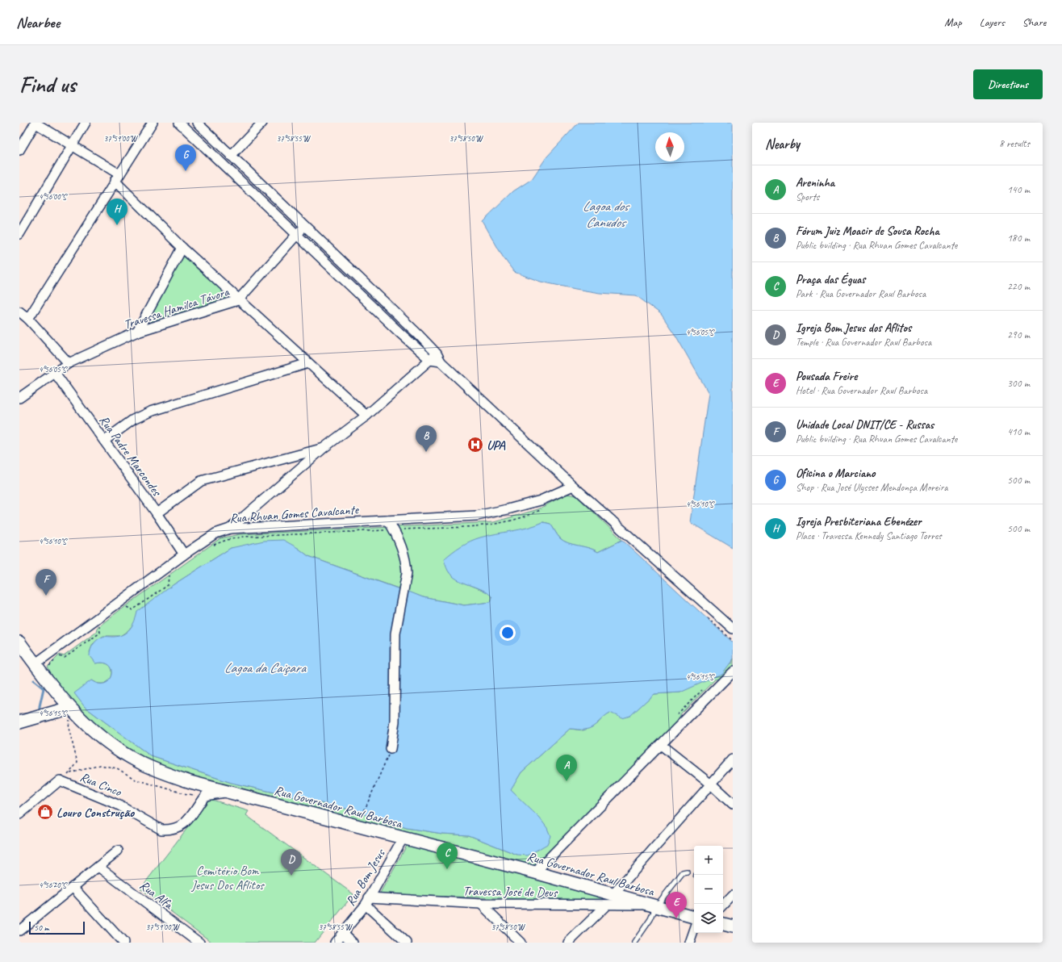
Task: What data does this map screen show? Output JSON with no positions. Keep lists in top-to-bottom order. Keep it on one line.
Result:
{"streets":{"street":["Travessa Hamilca Távora","Rua Padre Marcondes","Rua Rhuan Gomes Cavalcante","Rua Cinco","Rua Governador Raul Barbosa","Rua Bom Jesus","Travessa José de Deus","Rua Alfa"]},"crossings":[["Travessa Hamilca Távora","Rua Padre Marcondes"],["Rua Padre Marcondes","Rua Rhuan Gomes Cavalcante"],["Rua Rhuan Gomes Cavalcante","Rua Governador Raul Barbosa"],["Rua Governador Raul Barbosa","Rua Bom Jesus"],["Rua Governador Raul Barbosa","Travessa José de Deus"],["Rua Bom Jesus","Travessa José de Deus"]],"water":["Lagoa dos Canudos","Lagoa da Caiçara"],"parks":["Cemitério Bom Jesus Dos Aflitos"],"places":{"hospital":["UPA"],"shop":["Louro Construção"]},"scale_bar":"50 m","north":"top","page":{"header":"Nearbee","nav":["Map","Layers","Share"],"buttons":"Directions","title":"Find us","heading":["Nearby","8 results"],"pins":["G","H","B","F","A","C","D","E"],"list":[{"mark":"A","name":"Areninha","note":"Sports","value":"140 m"},{"mark":"B","name":"Fórum Juiz Moacir de Sousa Rocha","note":"Public building · Rua Rhuan Gomes Cavalcante","value":"180 m"},{"mark":"C","name":"Praça das Éguas","note":"Park · Rua Governador Raul Barbosa","value":"220 m"},{"mark":"D","name":"Igreja Bom Jesus dos Aflitos","note":"Temple · Rua Governador Raul Barbosa","value":"290 m"},{"mark":"E","name":"Pousada Freire","note":"Hotel · Rua Governador Raul Barbosa","value":"300 m"},{"mark":"F","name":"Unidade Local DNIT/CE - Russas","note":"Public building · Rua Rhuan Gomes Cavalcante","value":"410 m"},{"mark":"G","name":"Oficina o Marciano","note":"Shop · Rua José Ulysses Mendonça Moreira","value":"500 m"},{"mark":"H","name":"Igreja Presbiteriana Ebenézer","note":"Place · Travessa Kennedy Santiago Torres","value":"500 m"}],"map_buttons":["+","−"],"scale":"50 m"},"coordinates":["37°59'00\"W","37°58'55\"W","37°58'50\"W","4°56'00\"S","4°56'05\"S","4°56'10\"S","4°56'15\"S","4°56'20\"S"]}
